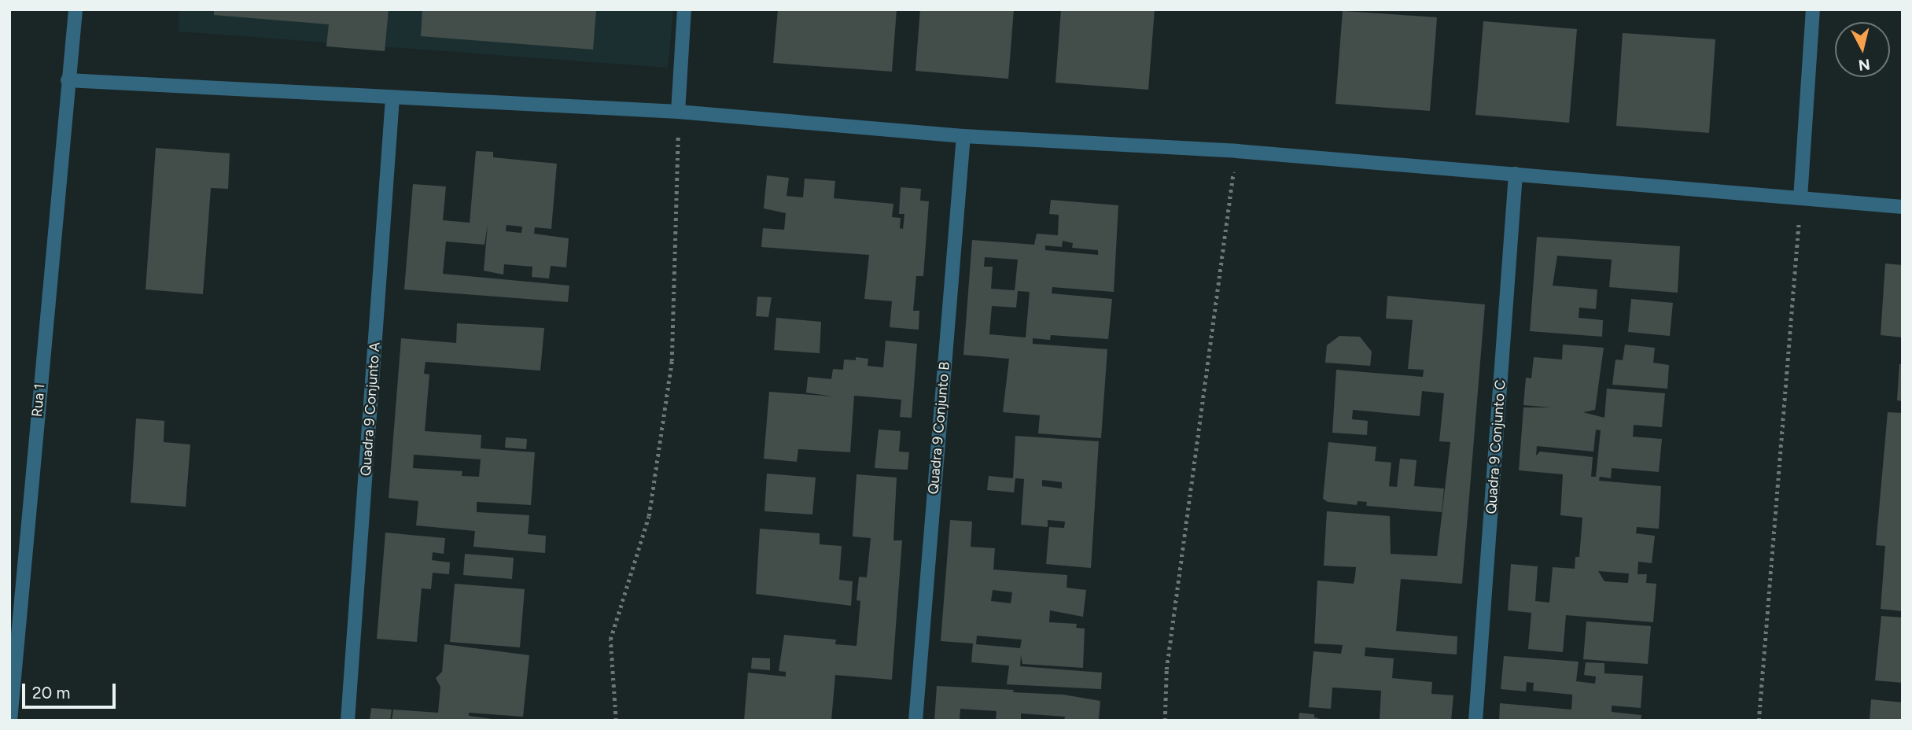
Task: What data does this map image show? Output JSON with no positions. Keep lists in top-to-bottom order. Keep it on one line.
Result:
{"streets":{"street":["Rua 1","Quadra 9 Conjunto A","Quadra 9 Conjunto B","Quadra 9 Conjunto C"]},"scale_bar":"20 m","north":"bottom"}
